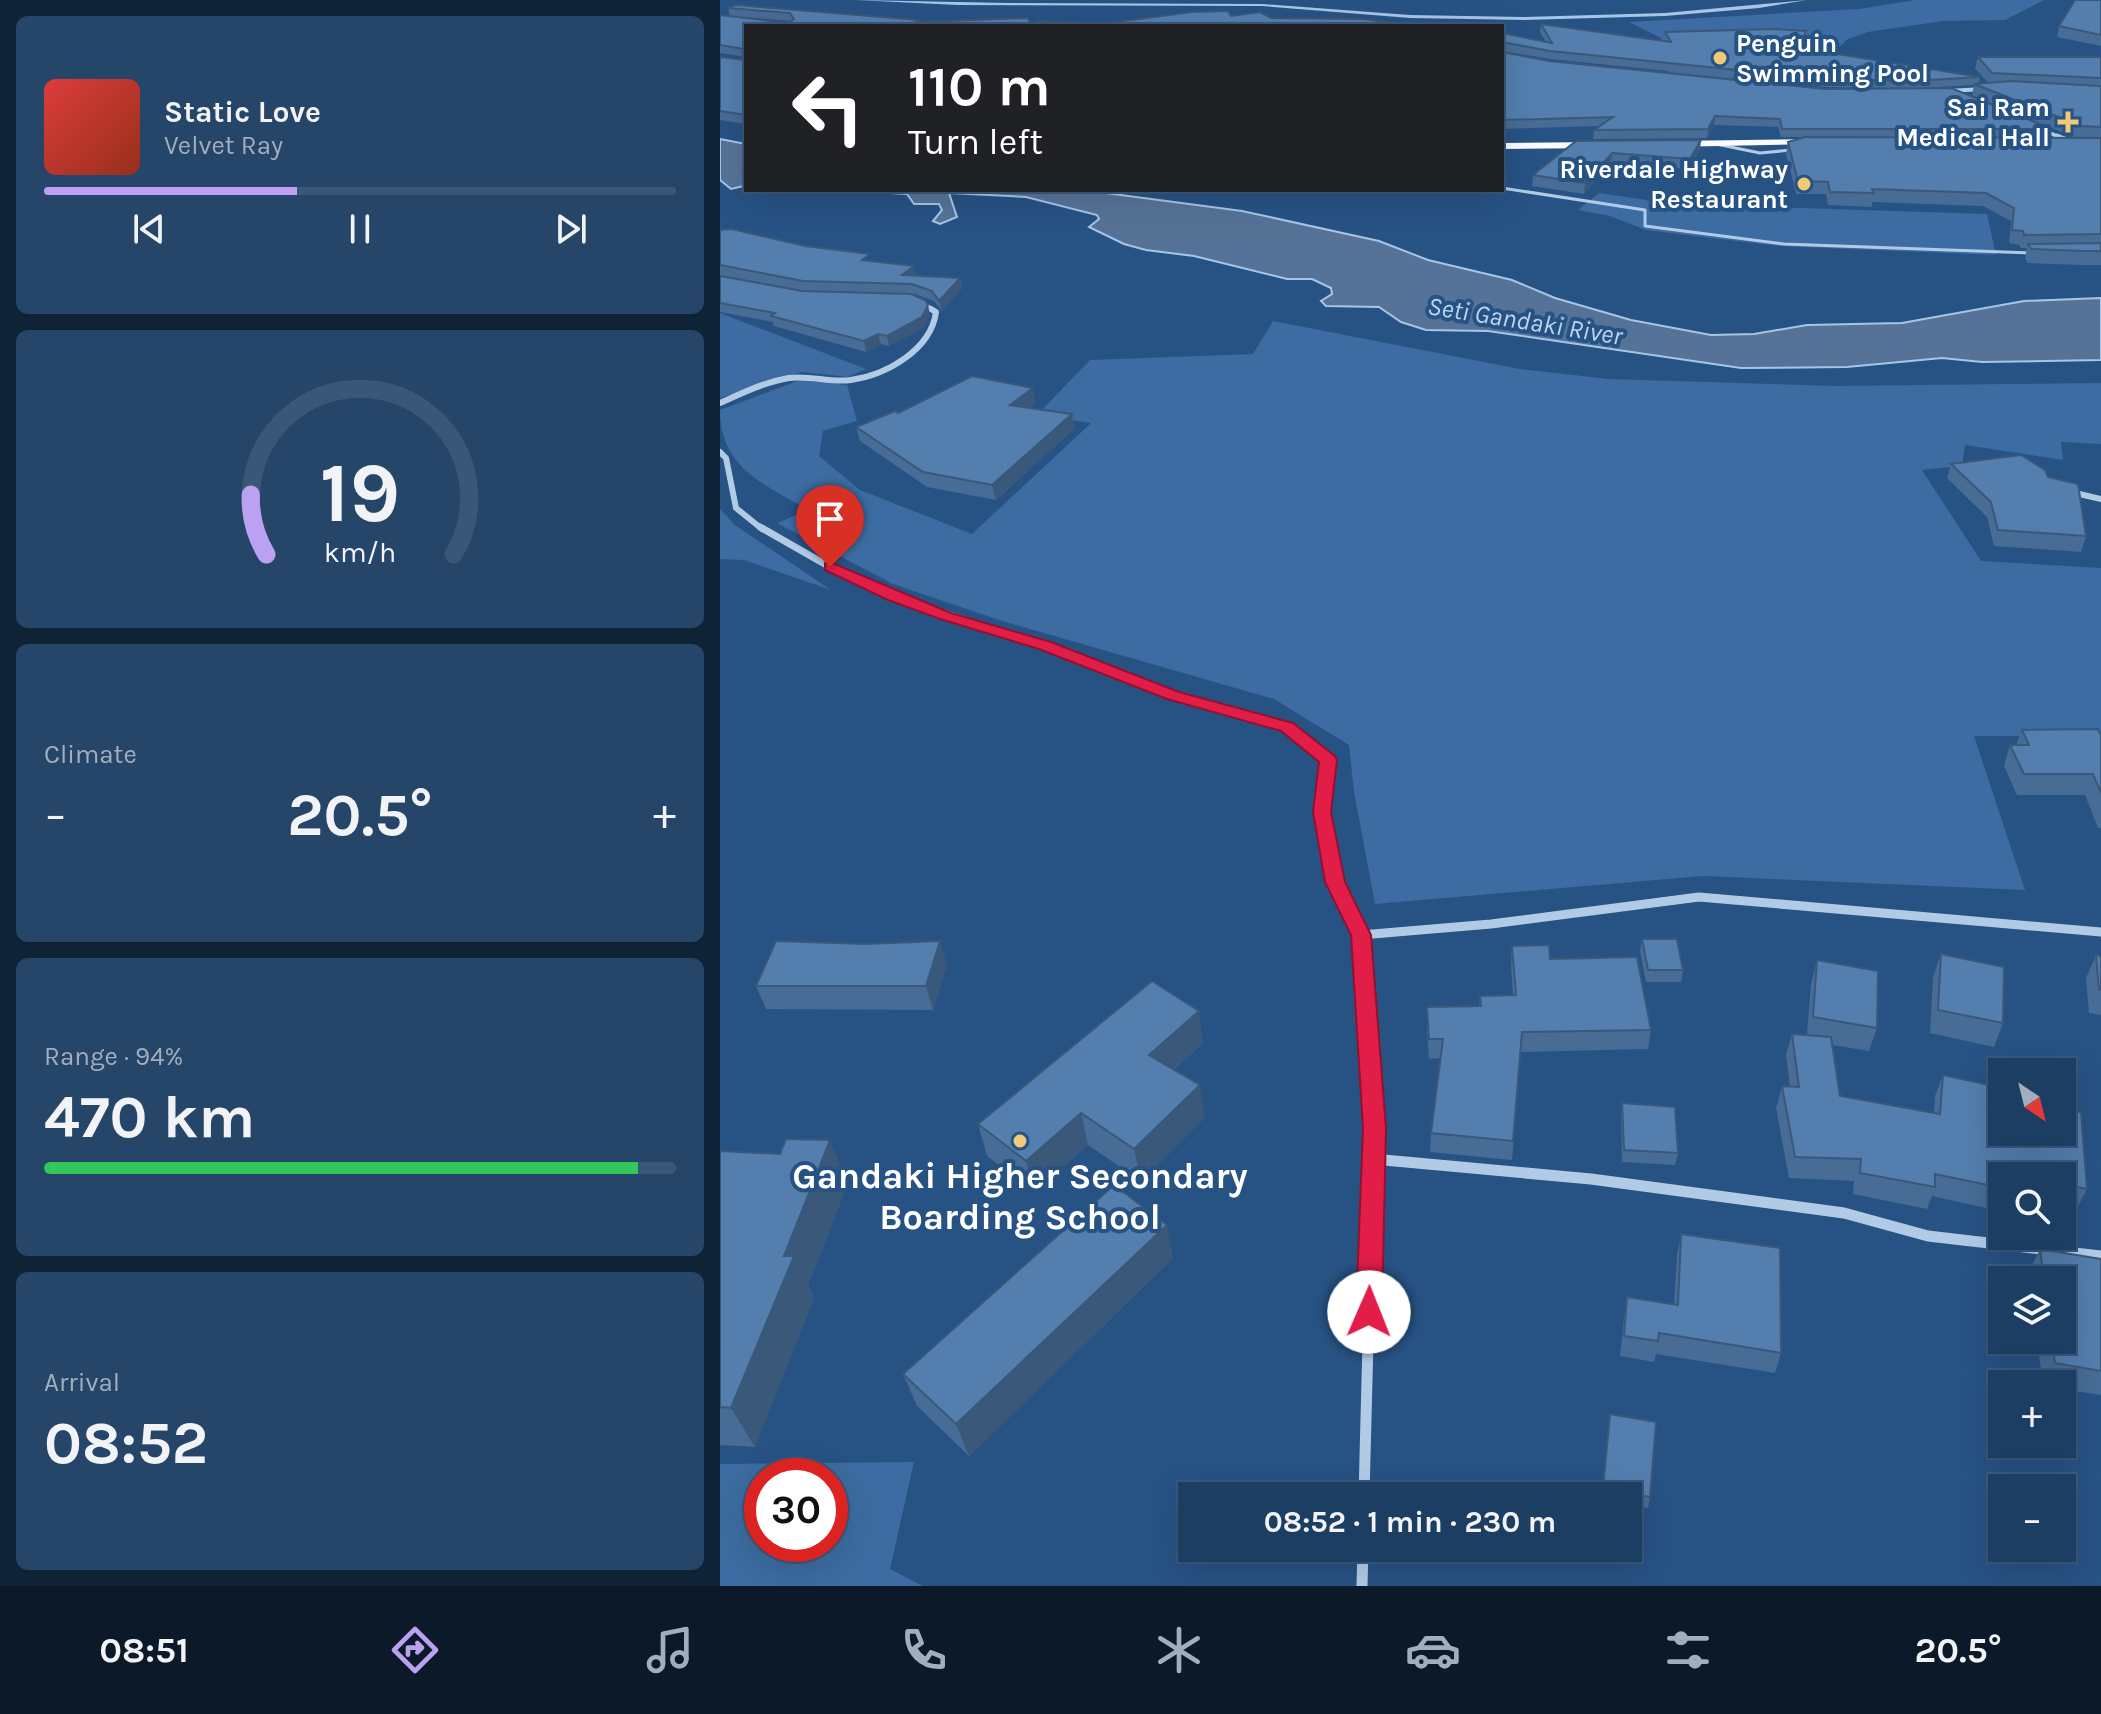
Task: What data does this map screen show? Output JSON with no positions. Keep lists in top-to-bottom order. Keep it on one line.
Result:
{"water":["Seti Gandaki River"],"places":{"other":["Penguin Swimming Pool","Riverdale Highway Restaurant","Gandaki Higher Secondary Boarding School"],"health":["Sai Ram Medical Hall"]},"north":"bottom right","page":{"turn":["110 m","Turn left"],"song":["Static Love","Velvet Ray"],"tile":["Climate",["Range · 94%","470 km"],["Arrival","08:52"]],"heat":["−","20.5°","+"],"map_buttons":["+","−"],"limit":"30","trip":"08:52 · 1 min · 230 m","tabs":["08:51","20.5°"],"gauge":["19","km/h"]}}
